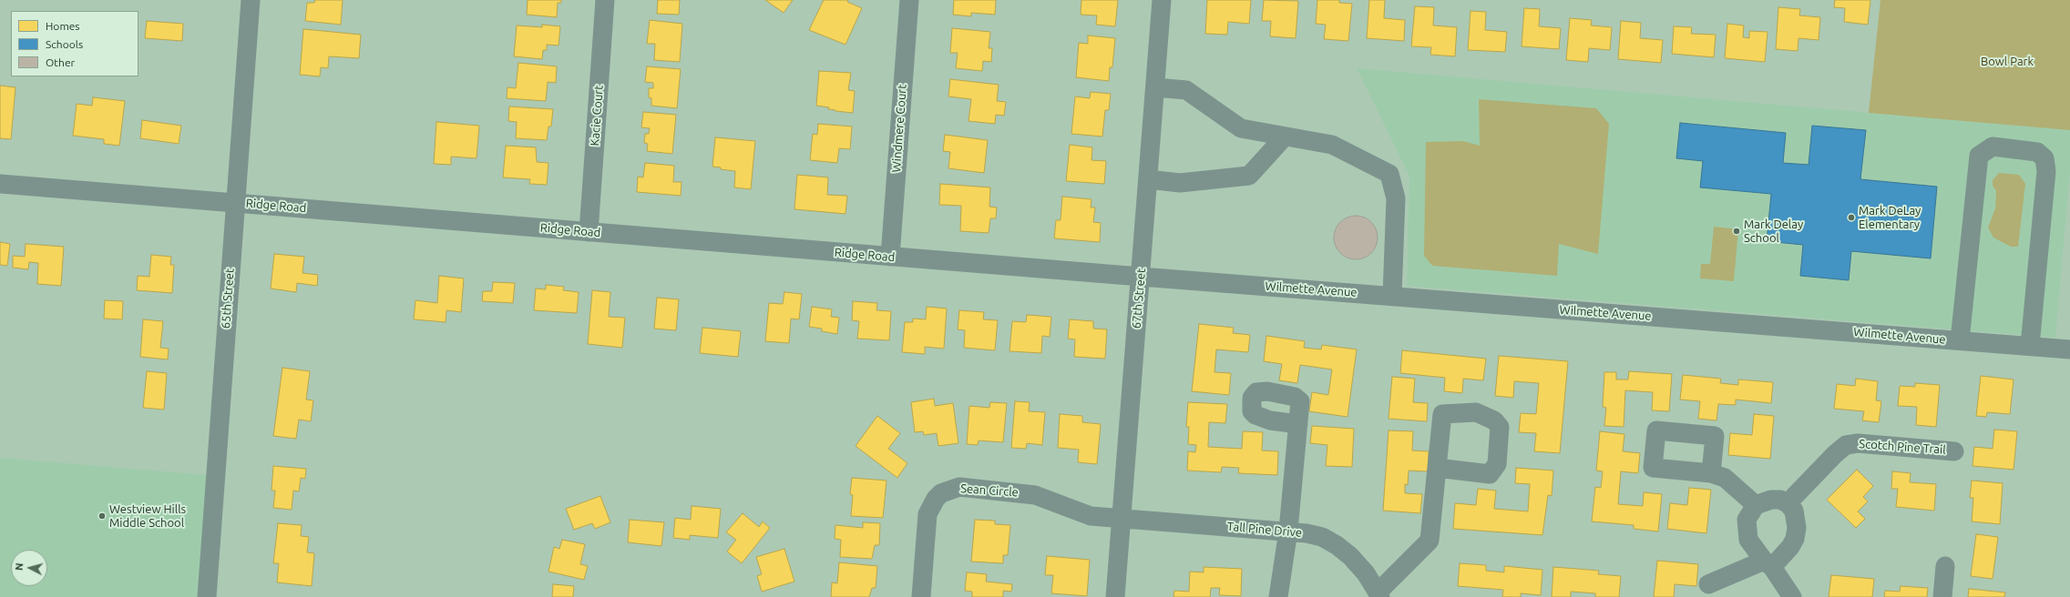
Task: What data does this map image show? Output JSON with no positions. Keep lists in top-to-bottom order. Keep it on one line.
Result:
{"streets":{"street":["Kacie Court","Windmere Court","Ridge Road","Wilmette Avenue","65th Street","67th Street","Scotch Pine Trail","Sean Circle","Tall Pine Drive"]},"crossings":[["Kacie Court","Ridge Road"],["Windmere Court","Ridge Road"],["Ridge Road","Wilmette Avenue"],["Ridge Road","65th Street"],["Ridge Road","67th Street"],["Wilmette Avenue","67th Street"],["67th Street","Sean Circle"],["67th Street","Tall Pine Drive"],["Sean Circle","Tall Pine Drive"]],"parks":["Bowl Park"],"places":["Mark DeLay Elementary","Mark Delay School","Westview Hills Middle School"],"legend":["Homes","Schools","Other"],"north":"left"}
